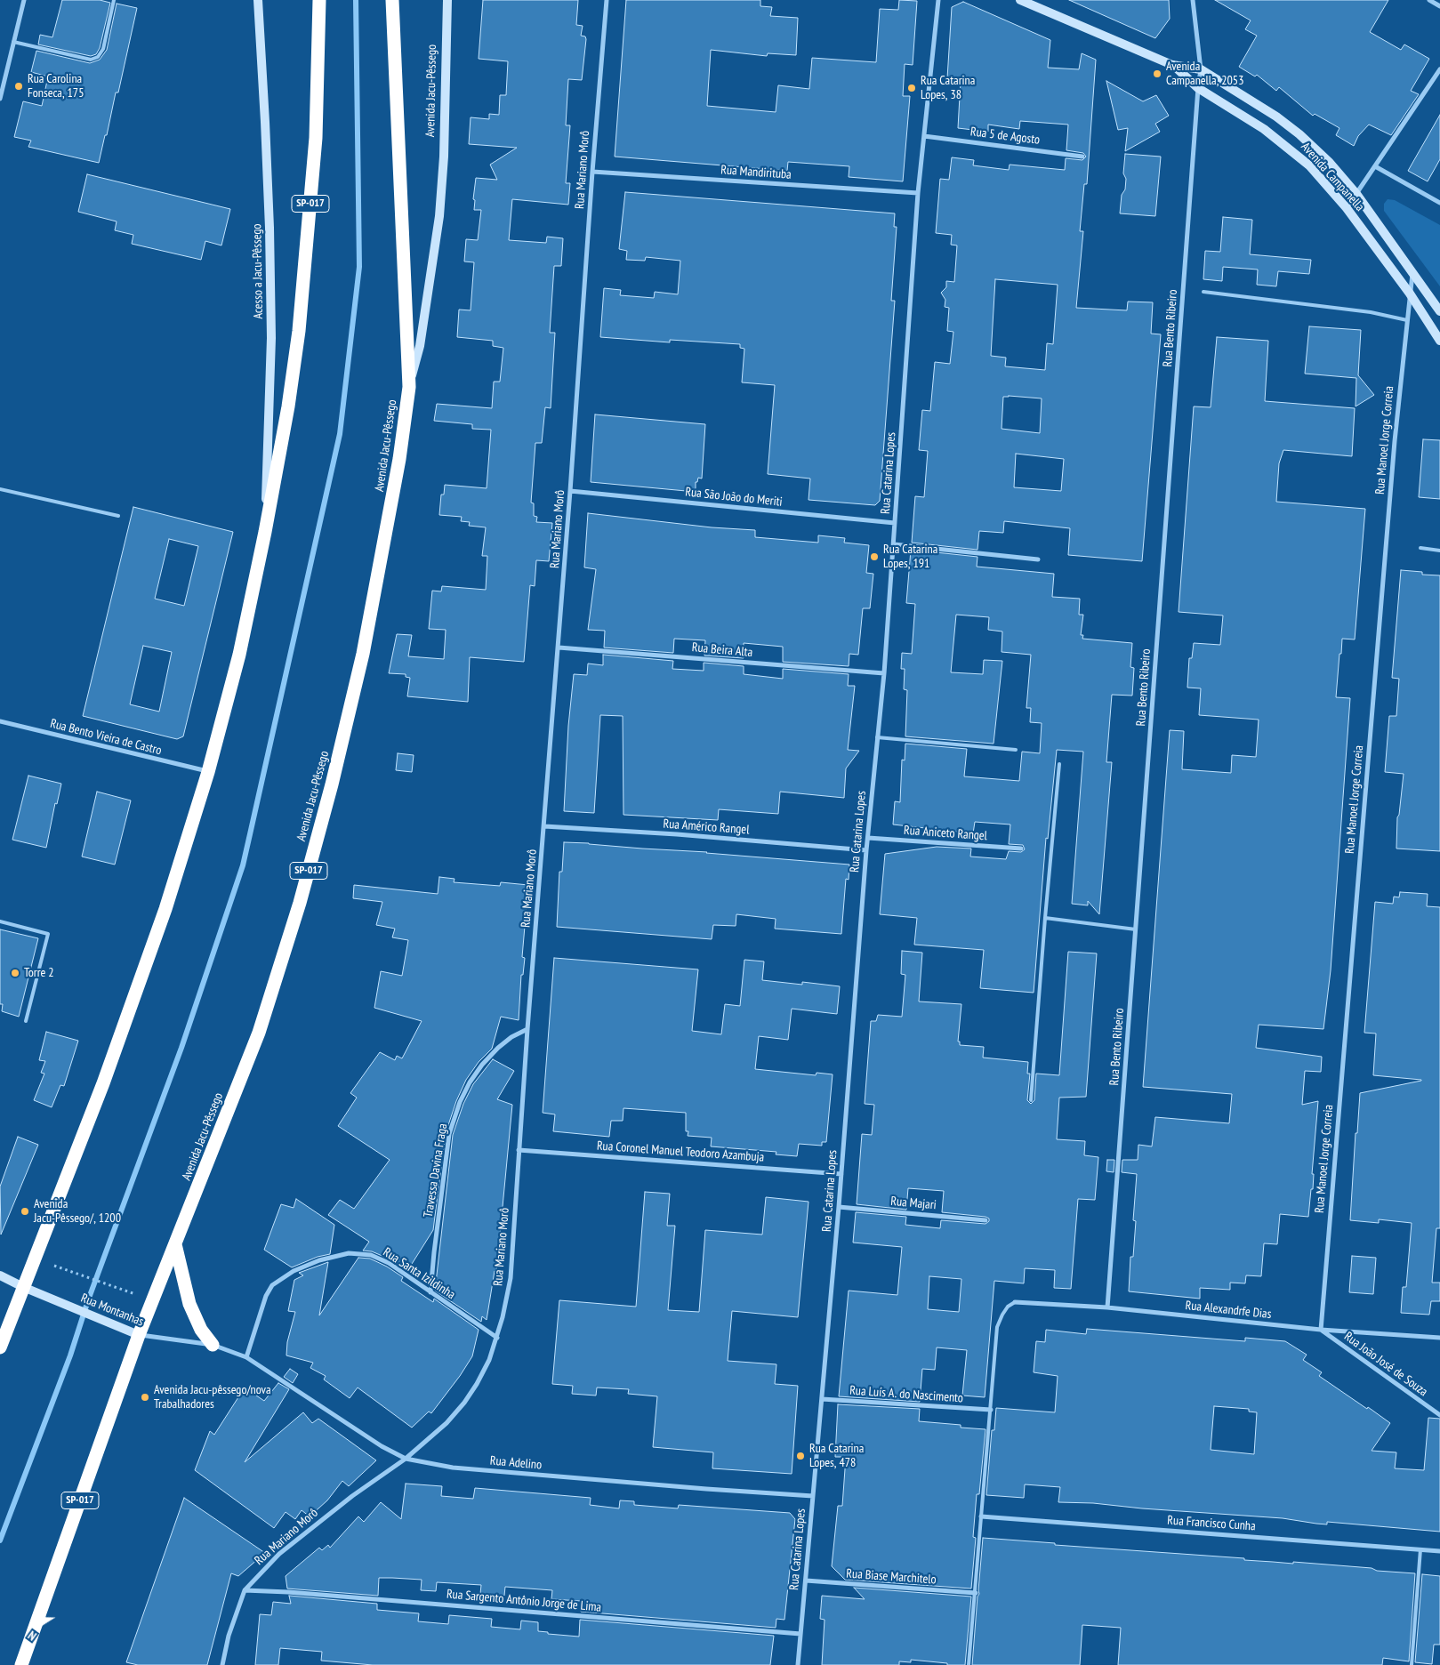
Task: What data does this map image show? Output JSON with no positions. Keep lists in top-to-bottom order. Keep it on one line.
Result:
{"streets":{"highway":["Avenida Jacu-Pêssego","SP-017"],"street":["Rua 5 de Agosto","Rua Mariano Morô","Rua Mandirituba","Avenida Campanella","Acesso a Jacu-Pêssego","Rua Bento Ribeiro","Rua Manoel Jorge Correia","Rua Catarina Lopes","Rua São João do Meriti","Rua Beira Alta","Rua Bento Vieira de Castro","Rua Américo Rangel","Rua Aniceto Rangel","Rua Coronel Manuel Teodoro Azambuja","Travessa Davina Fraga","Rua Majari","Rua Santa Izildinha","Rua Montanhas","Rua Alexandrfe Dias","Rua João José de Souza","Rua Luís A. do Nascimento","Rua Adelino","Rua Francisco Cunha","Rua Biase Marchitelo","Rua Sargento Antônio Jorge de Lima"]},"crossings":[["Avenida Jacu-Pêssego","SP-017"],["Avenida Jacu-Pêssego","Rua Montanhas"],["Rua 5 de Agosto","Rua Catarina Lopes"],["Rua Mariano Morô","Rua Mandirituba"],["Rua Mariano Morô","Rua São João do Meriti"],["Rua Mariano Morô","Rua Beira Alta"],["Rua Mariano Morô","Rua Américo Rangel"],["Rua Mariano Morô","Rua Coronel Manuel Teodoro Azambuja"],["Rua Mariano Morô","Travessa Davina Fraga"],["Rua Mariano Morô","Rua Santa Izildinha"],["Rua Mariano Morô","Rua Adelino"],["Rua Mariano Morô","Rua Sargento Antônio Jorge de Lima"],["Rua Mandirituba","Rua Catarina Lopes"],["Avenida Campanella","Rua Bento Ribeiro"],["Avenida Campanella","Rua Manoel Jorge Correia"],["SP-017","Acesso a Jacu-Pêssego"],["SP-017","Rua Bento Vieira de Castro"],["SP-017","Rua Montanhas"],["Rua Bento Ribeiro","Rua Alexandrfe Dias"],["Rua Manoel Jorge Correia","Rua Alexandrfe Dias"],["Rua Manoel Jorge Correia","Rua João José de Souza"],["Rua Catarina Lopes","Rua São João do Meriti"],["Rua Catarina Lopes","Rua Beira Alta"],["Rua Catarina Lopes","Rua Américo Rangel"],["Rua Catarina Lopes","Rua Aniceto Rangel"],["Rua Catarina Lopes","Rua Coronel Manuel Teodoro Azambuja"],["Rua Catarina Lopes","Rua Majari"],["Rua Catarina Lopes","Rua Luís A. do Nascimento"],["Rua Catarina Lopes","Rua Adelino"],["Rua Catarina Lopes","Rua Biase Marchitelo"],["Rua Catarina Lopes","Rua Sargento Antônio Jorge de Lima"],["Travessa Davina Fraga","Rua Santa Izildinha"],["Rua Santa Izildinha","Rua Montanhas"],["Rua Santa Izildinha","Rua Adelino"],["Rua Montanhas","Rua Adelino"],["Rua Alexandrfe Dias","Rua João José de Souza"]],"places":["Avenida Campanella, 2053","Rua Carolina Fonseca, 175","Rua Catarina Lopes, 38","Rua Catarina Lopes, 191","Torre 2","Avenida Jacu-Pêssego/, 1200","Avenida Jacu-pêssego/nova Trabalhadores","Rua Catarina Lopes, 478"],"north":"bottom left"}
